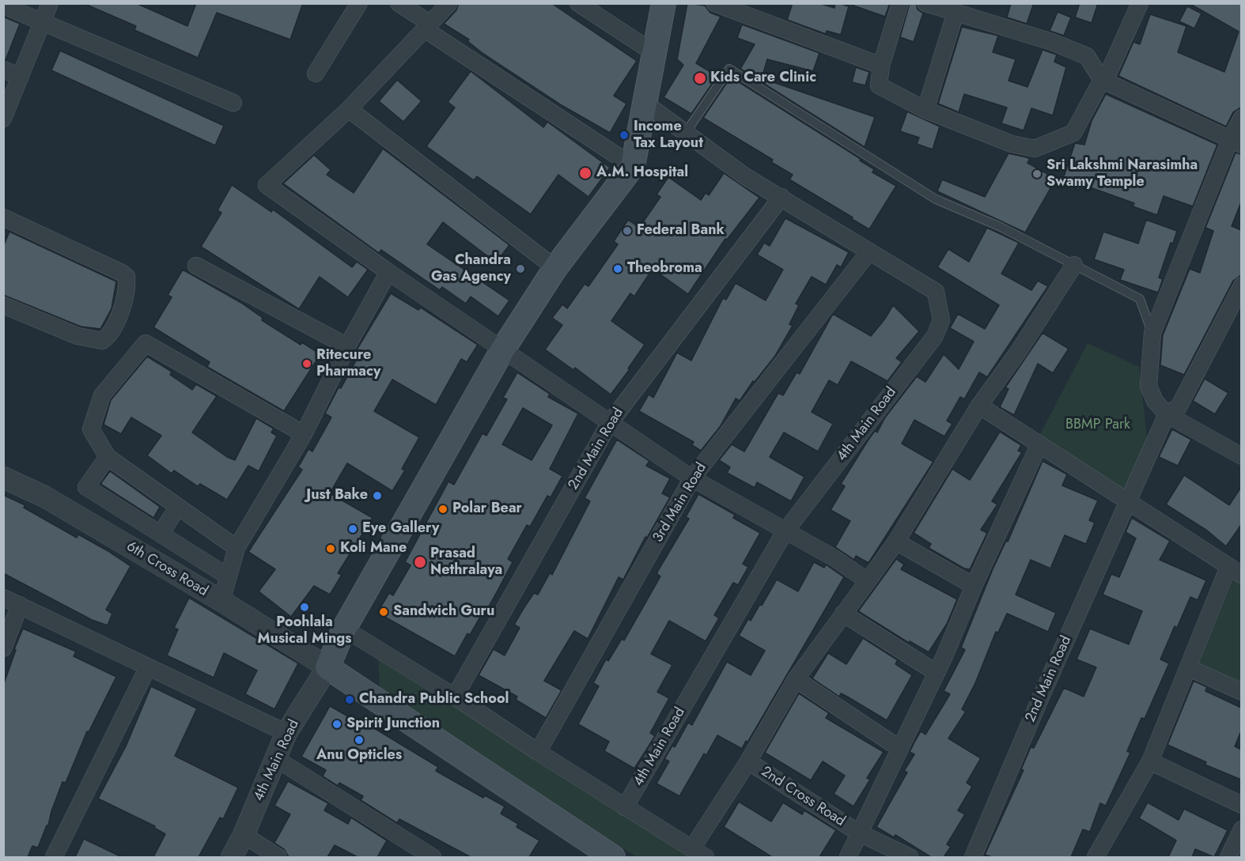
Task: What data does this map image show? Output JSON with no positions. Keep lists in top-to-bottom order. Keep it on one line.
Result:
{"streets":{"street":["4th Main Road","2nd Main Road","3rd Main Road","6th Cross Road","2nd Cross Road"]},"crossings":[["4th Main Road","2nd Main Road"],["4th Main Road","3rd Main Road"],["4th Main Road","6th Cross Road"]],"parks":["BBMP Park"],"places":["Kids Care Clinic","Income Tax Layout","A.M. Hospital","Sri Lakshmi Narasimha Swamy Temple","Federal Bank","Chandra Gas Agency","Theobroma","Ritecure Pharmacy","Just Bake","Polar Bear","Eye Gallery","Koli Mane","Prasad Nethralaya","Poohlala Musical Mings","Sandwich Guru","Chandra Public School","Spirit Junction","Anu Opticles"]}
